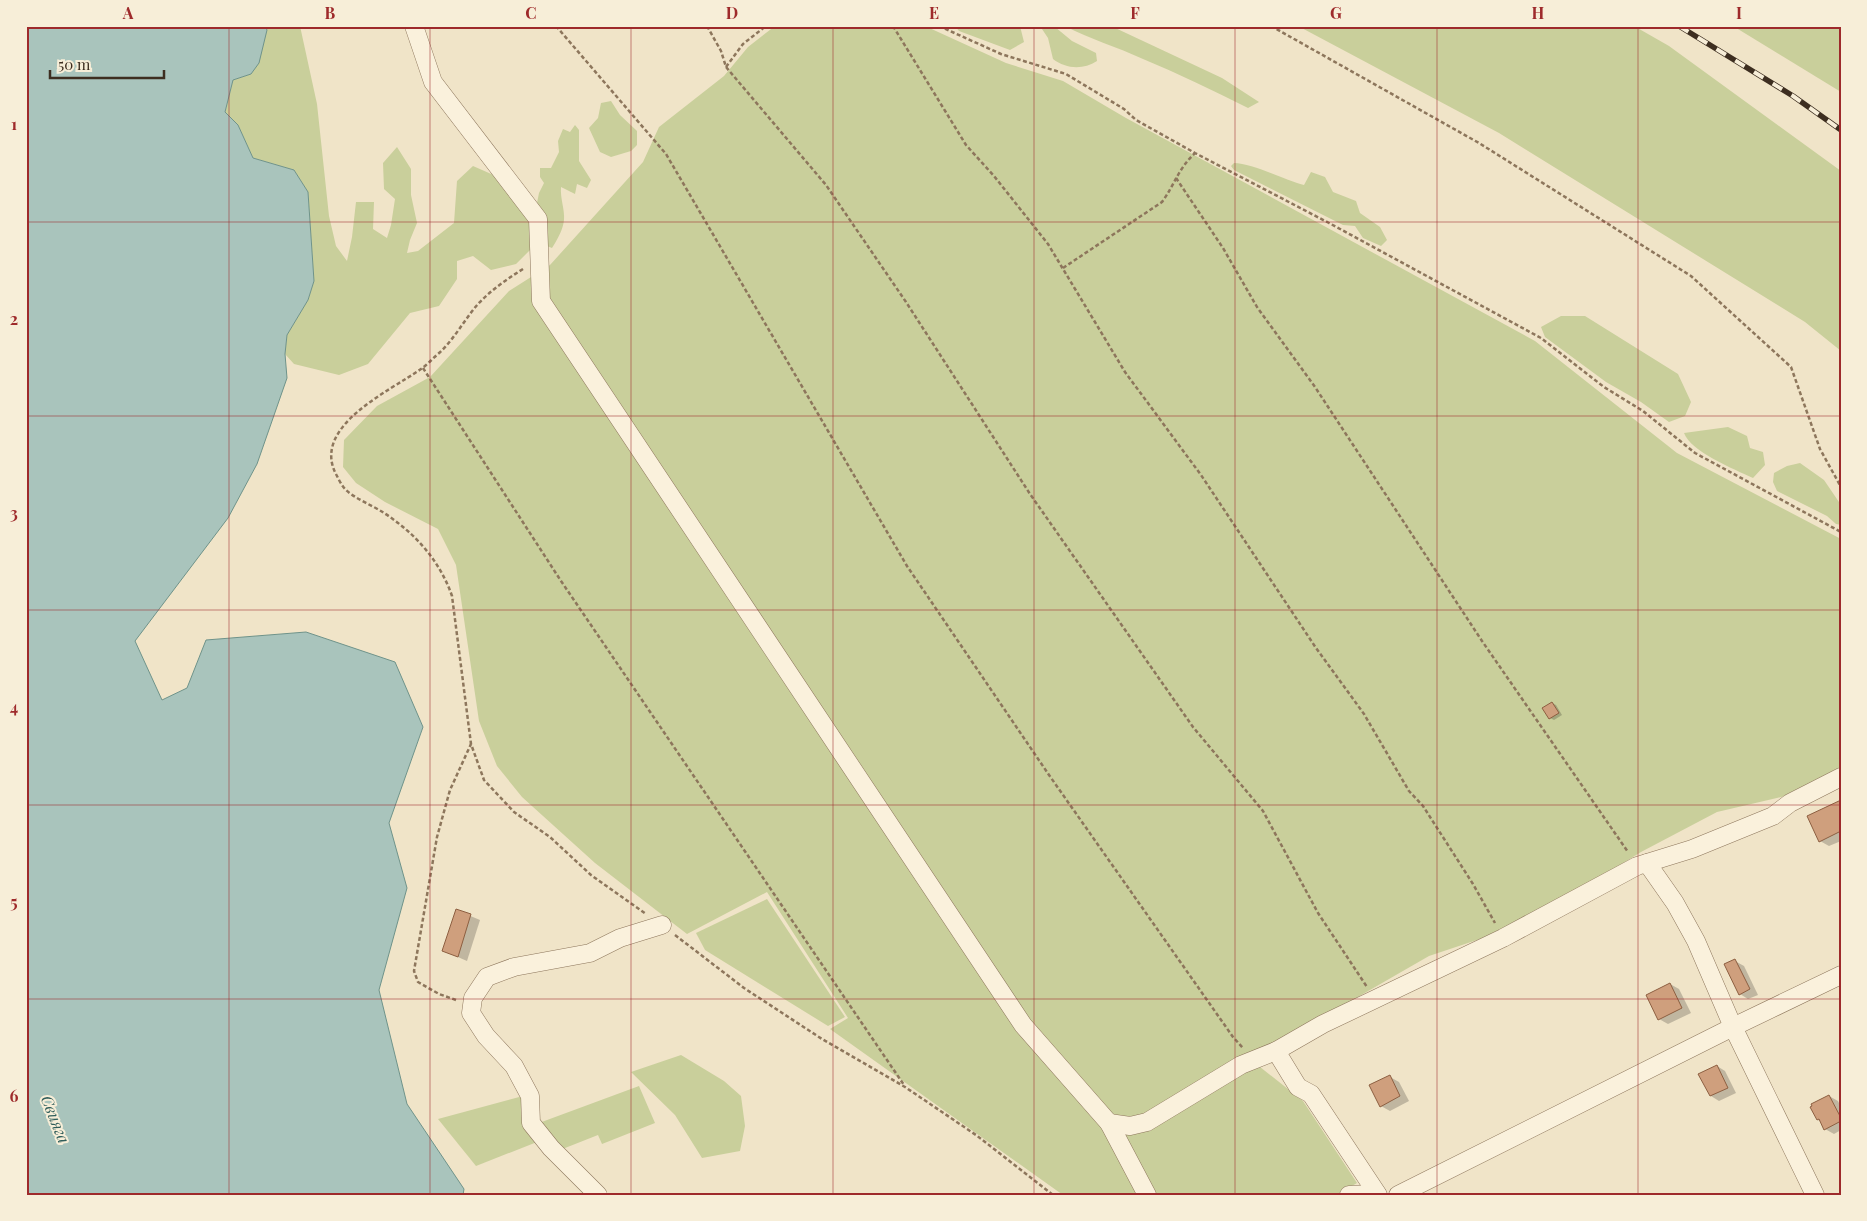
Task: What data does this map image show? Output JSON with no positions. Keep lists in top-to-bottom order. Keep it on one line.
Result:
{"water":["Свияга"],"scale_bar":"50 m","grid":{"columns":["A","B","C","D","E","F","G","H","I"],"rows":["1","2","3","4","5","6"]}}
